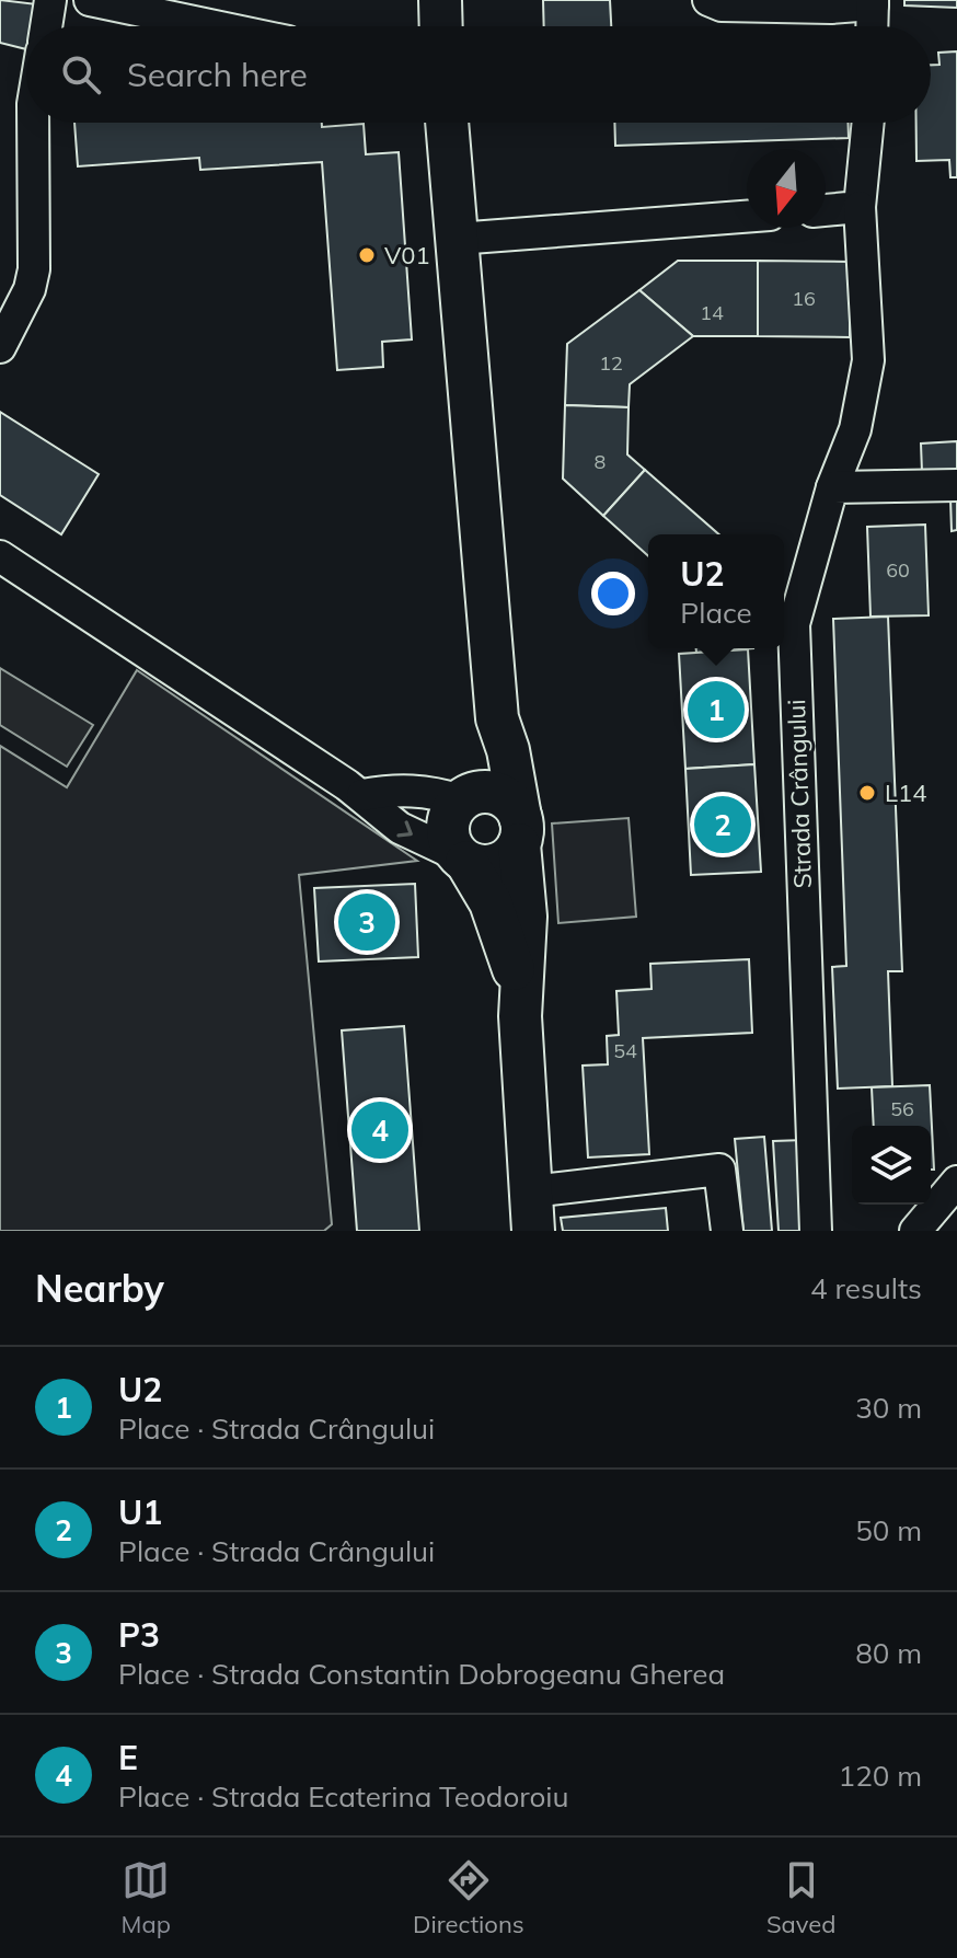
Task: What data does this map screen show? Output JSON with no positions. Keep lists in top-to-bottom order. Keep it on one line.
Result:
{"streets":{"street":["Strada Crângului"]},"places":["V01","L14"],"house_numbers":["16","14","12","8","60","54","56"],"north":"bottom","page":{"search":"Search here","popup":["U2","Place"],"pins":["1","2","3","4"],"heading":["Nearby","4 results"],"list":[{"mark":"1","name":"U2","note":"Place · Strada Crângului","value":"30 m"},{"mark":"2","name":"U1","note":"Place · Strada Crângului","value":"50 m"},{"mark":"3","name":"P3","note":"Place · Strada Constantin Dobrogeanu Gherea","value":"80 m"},{"mark":"4","name":"E","note":"Place · Strada Ecaterina Teodoroiu","value":"120 m"}],"nav":["Map","Directions","Saved"]}}
